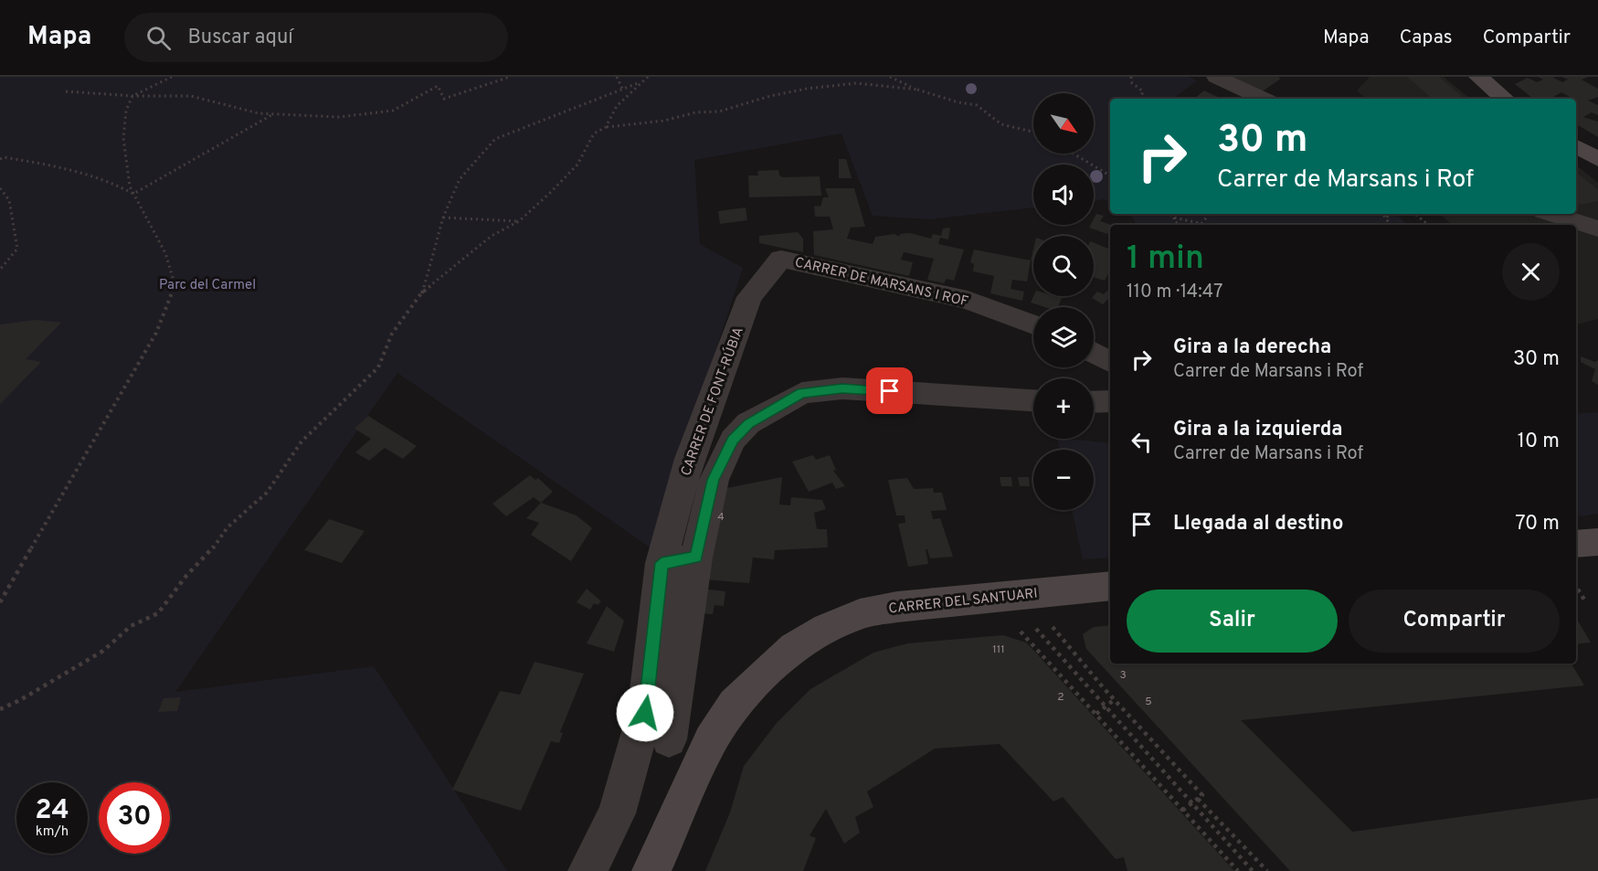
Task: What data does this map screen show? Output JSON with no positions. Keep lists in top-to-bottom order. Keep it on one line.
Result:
{"streets":{"street":["CARRER DE MARSANS I ROF","CARRER DE FONT-RÚBIA","CARRER DEL SANTUARI"]},"crossings":[["CARRER DE MARSANS I ROF","CARRER DE FONT-RÚBIA"]],"parks":["Parc del Carmel"],"house_numbers":["4","111","3","2","5"],"north":"bottom right","page":{"header":"Mapa","search":"Buscar aquí","nav":["Mapa","Capas","Compartir"],"map_buttons":["+","−"],"turn":["30 m","Carrer de Marsans i Rof"],"heading":["1 min","110 m · 14:47"],"list":[{"name":"Gira a la derecha","note":"Carrer de Marsans i Rof","value":"30 m"},{"name":"Gira a la izquierda","note":"Carrer de Marsans i Rof","value":"10 m"},{"name":"Llegada al destino","value":"70 m"}],"buttons":["Salir","Compartir"],"speed":"24 km/h","limit":"30"}}
